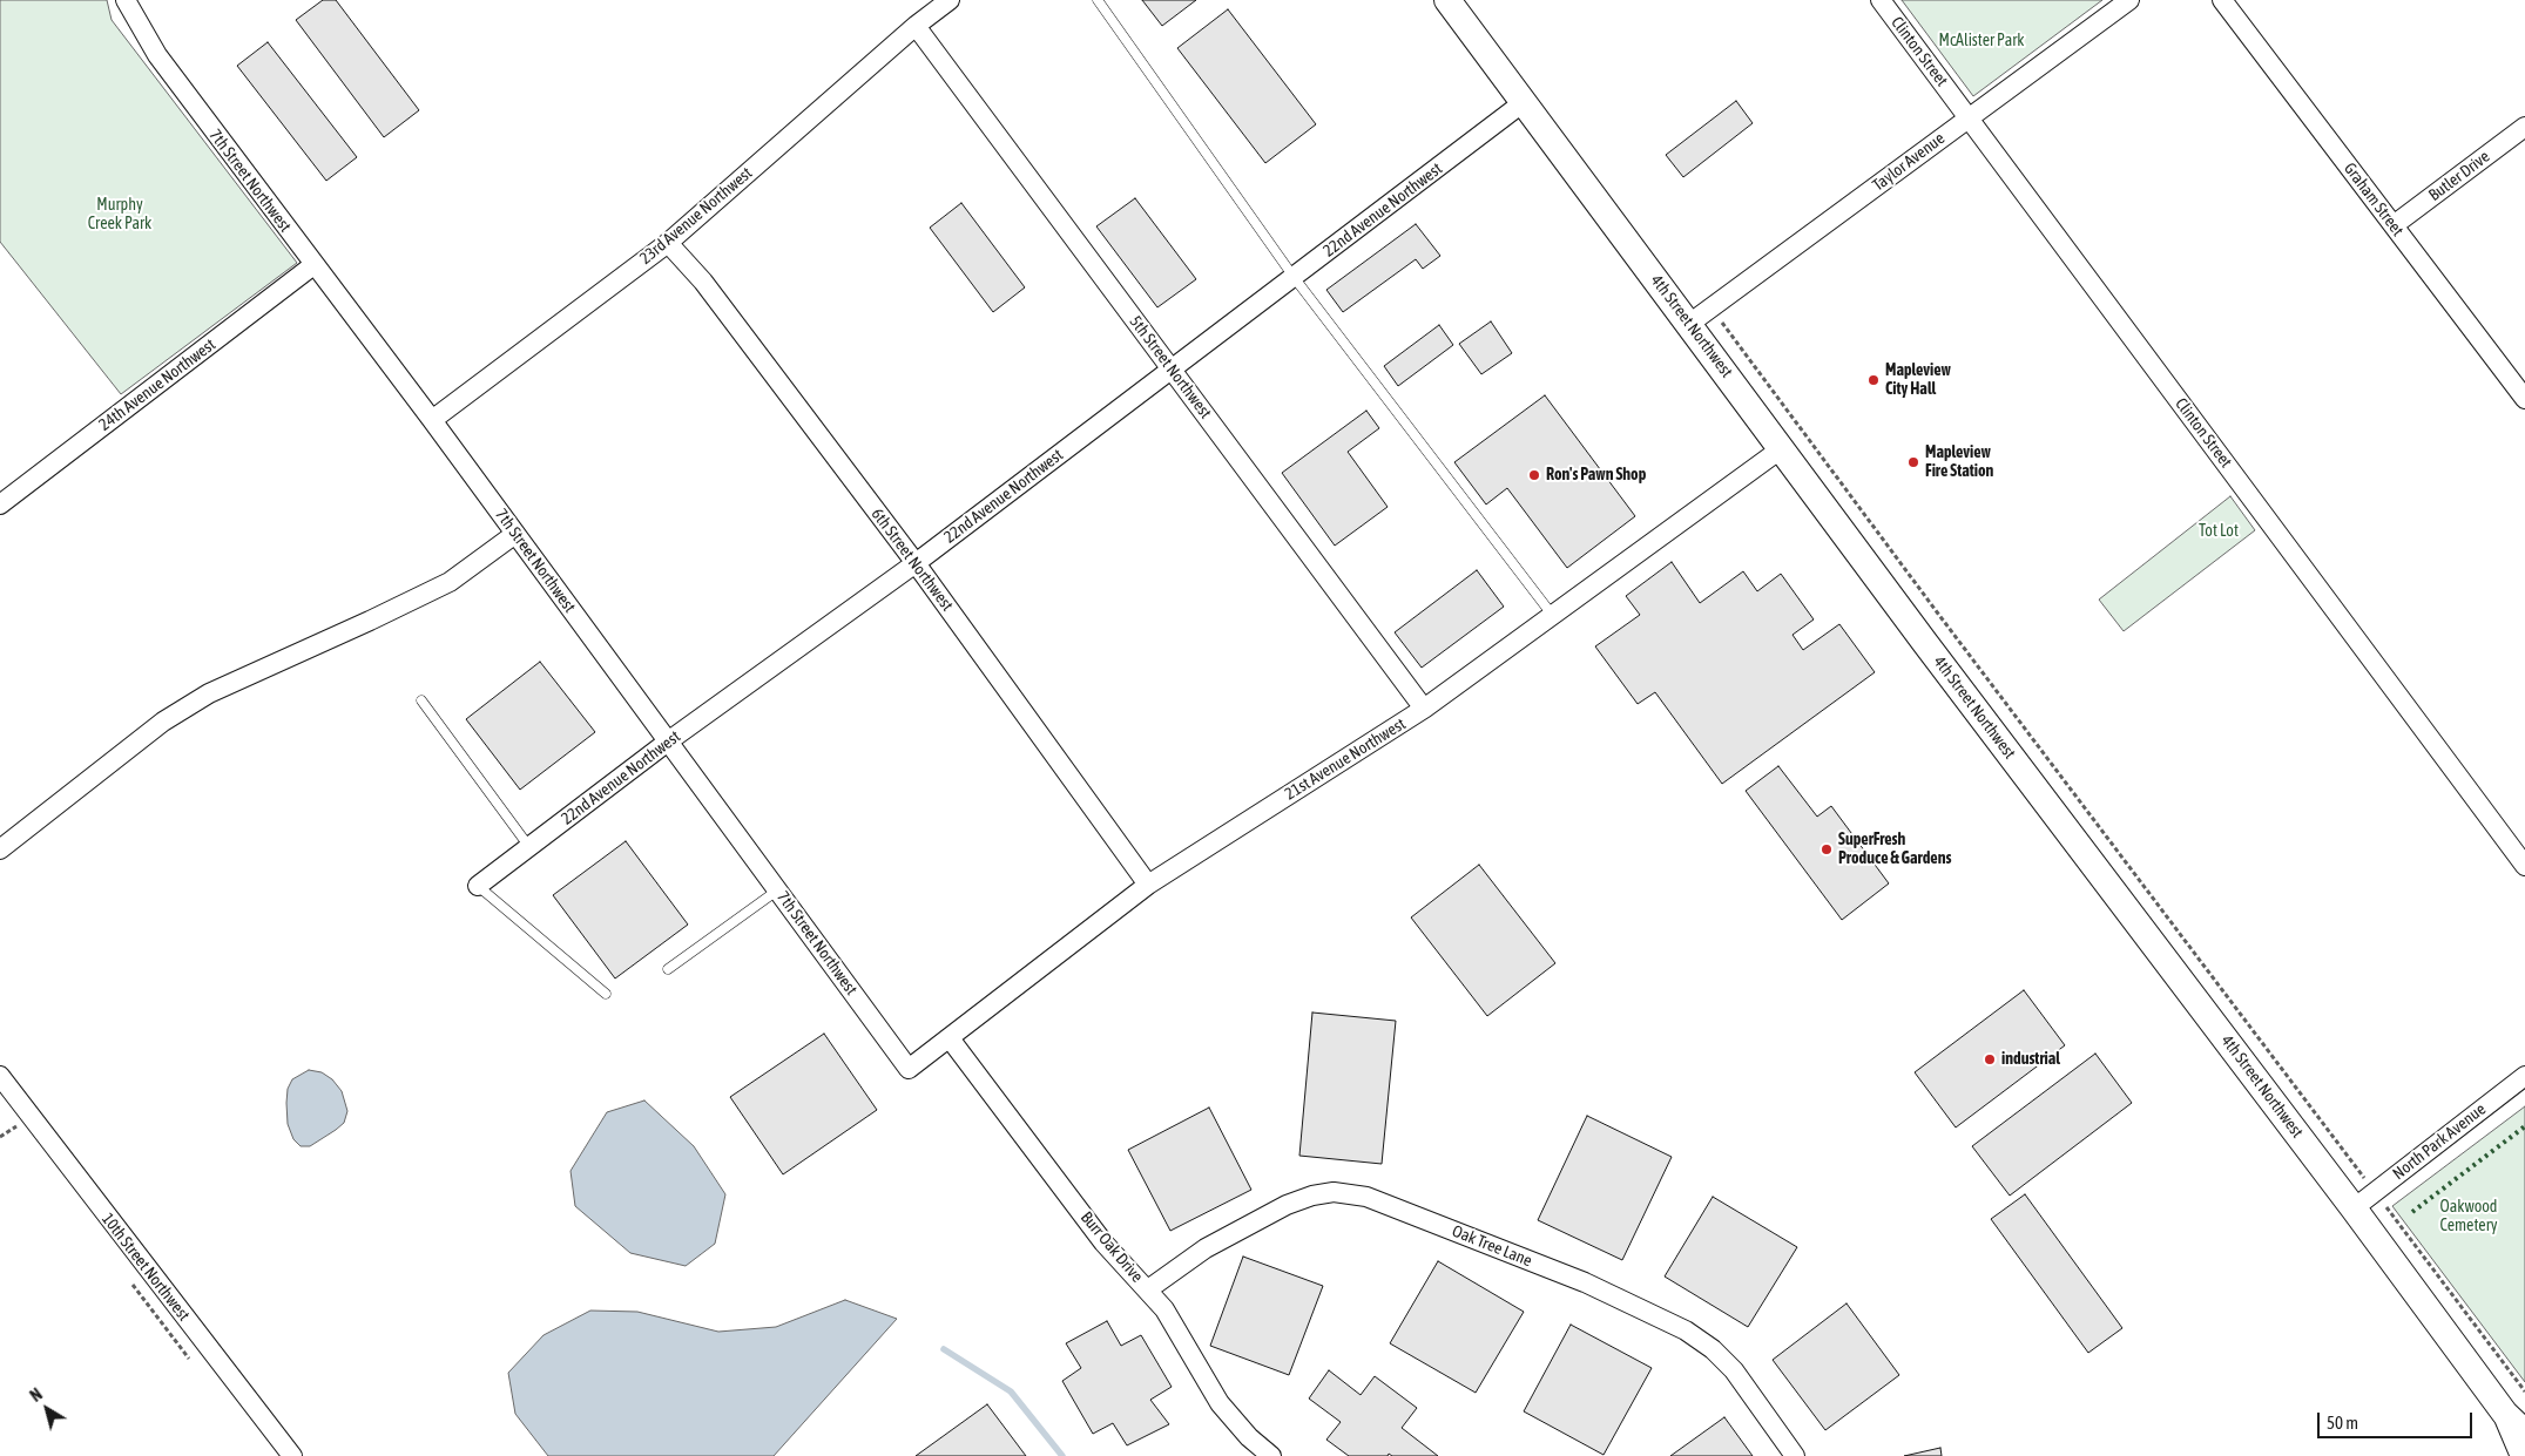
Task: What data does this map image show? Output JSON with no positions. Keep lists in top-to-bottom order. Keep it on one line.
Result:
{"streets":{"street":["Clinton Street","Taylor Avenue","Butler Drive","7th Street Northwest","Graham Street","22nd Avenue Northwest","23rd Avenue Northwest","4th Street Northwest","5th Street Northwest","24th Avenue Northwest","6th Street Northwest","21st Avenue Northwest","North Park Avenue","Oak Tree Lane","Burr Oak Drive","10th Street Northwest"]},"crossings":[["Clinton Street","Taylor Avenue"],["Taylor Avenue","4th Street Northwest"],["Butler Drive","Graham Street"],["7th Street Northwest","22nd Avenue Northwest"],["7th Street Northwest","23rd Avenue Northwest"],["7th Street Northwest","24th Avenue Northwest"],["7th Street Northwest","21st Avenue Northwest"],["22nd Avenue Northwest","4th Street Northwest"],["22nd Avenue Northwest","5th Street Northwest"],["22nd Avenue Northwest","6th Street Northwest"],["23rd Avenue Northwest","5th Street Northwest"],["23rd Avenue Northwest","6th Street Northwest"],["4th Street Northwest","21st Avenue Northwest"],["4th Street Northwest","North Park Avenue"],["5th Street Northwest","21st Avenue Northwest"],["6th Street Northwest","21st Avenue Northwest"],["21st Avenue Northwest","Burr Oak Drive"],["Oak Tree Lane","Burr Oak Drive"]],"parks":["McAlister Park","Murphy Creek Park","Tot Lot","Oakwood Cemetery"],"places":["Mapleview City Hall","Mapleview Fire Station","Ron's Pawn Shop","SuperFresh Produce & Gardens","industrial"],"scale_bar":"50 m","north":"top left"}
